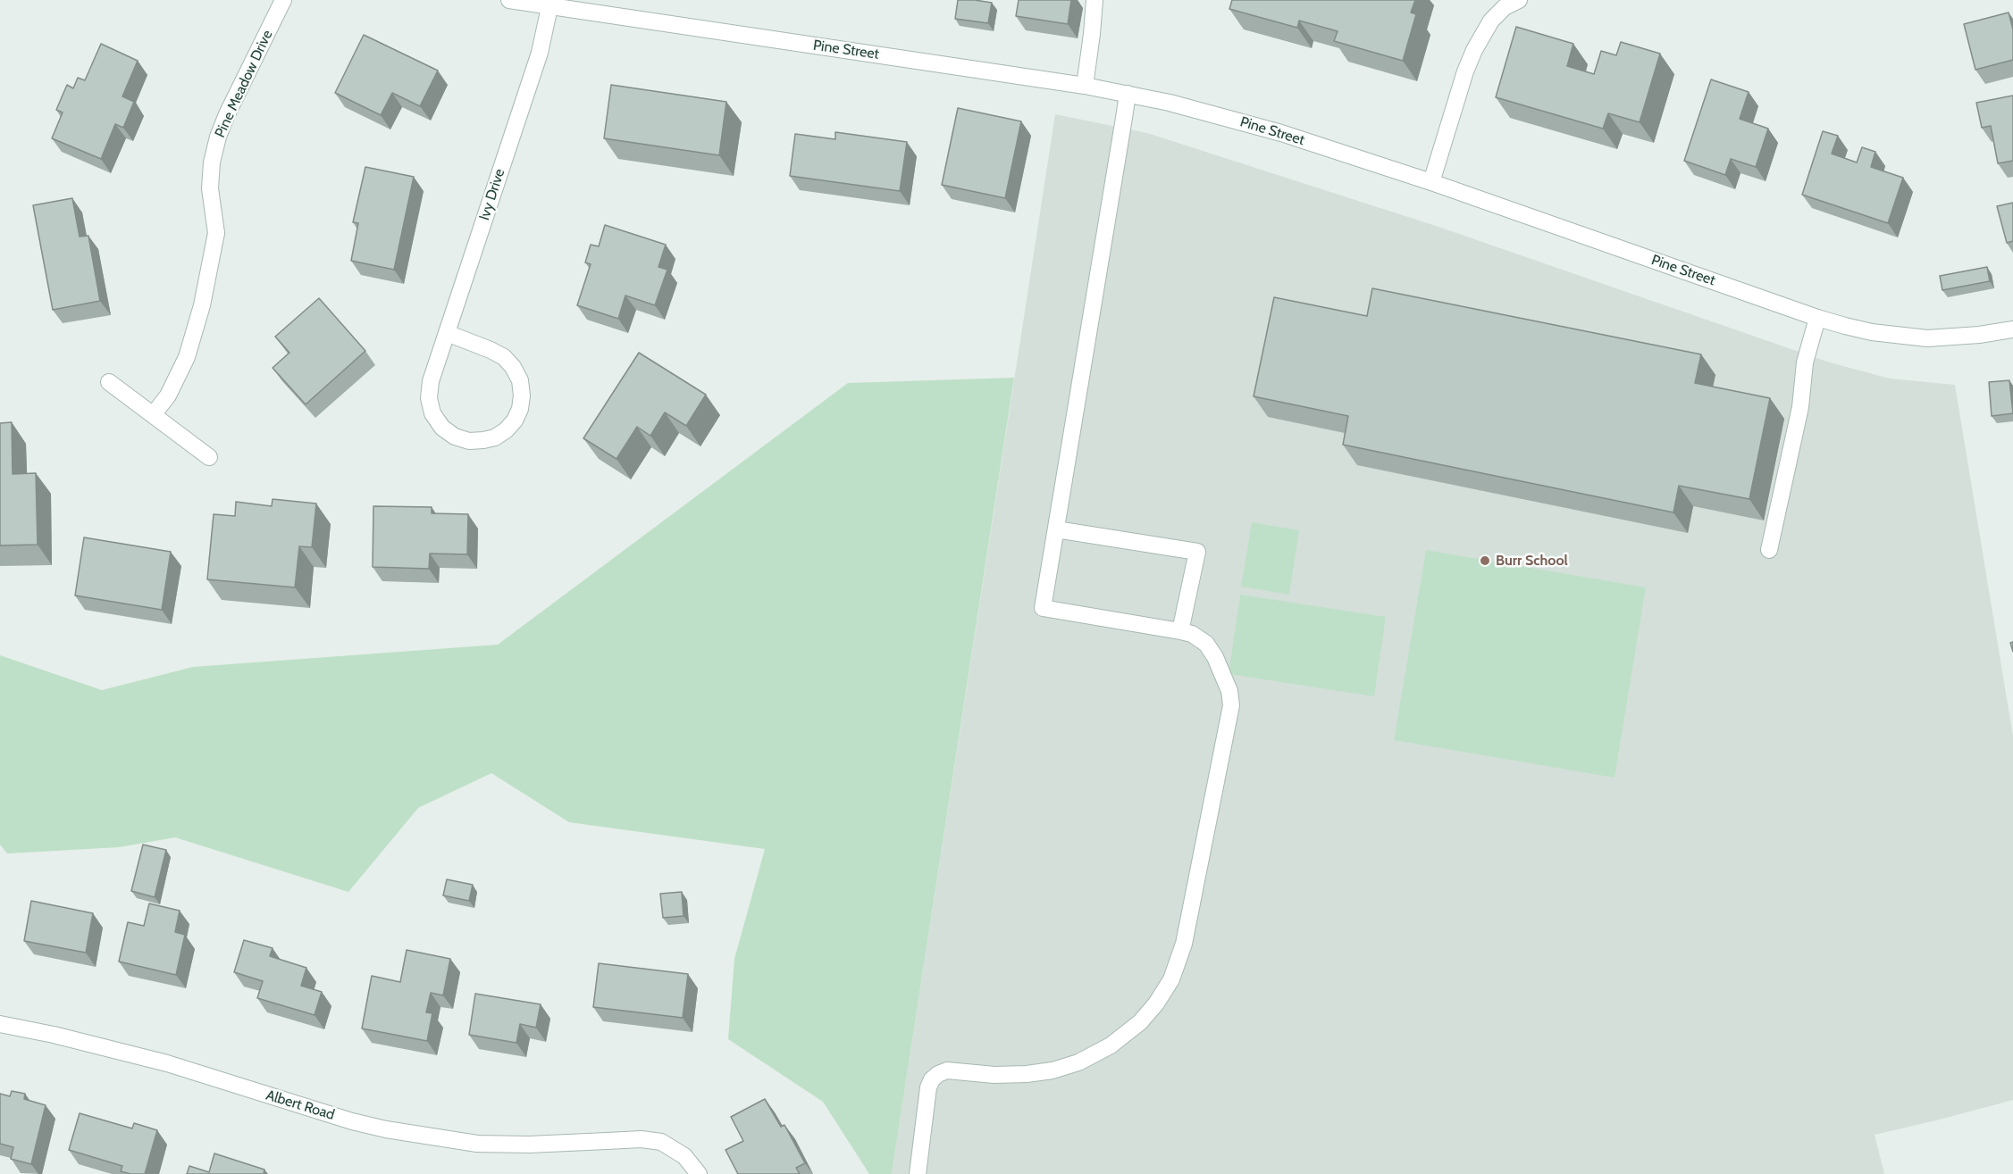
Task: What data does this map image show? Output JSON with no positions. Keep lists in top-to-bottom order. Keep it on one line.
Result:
{"streets":{"street":["Pine Street","Pine Meadow Drive","Ivy Drive","Albert Road"]},"crossings":[["Pine Street","Ivy Drive"]],"places":["Burr School"]}
